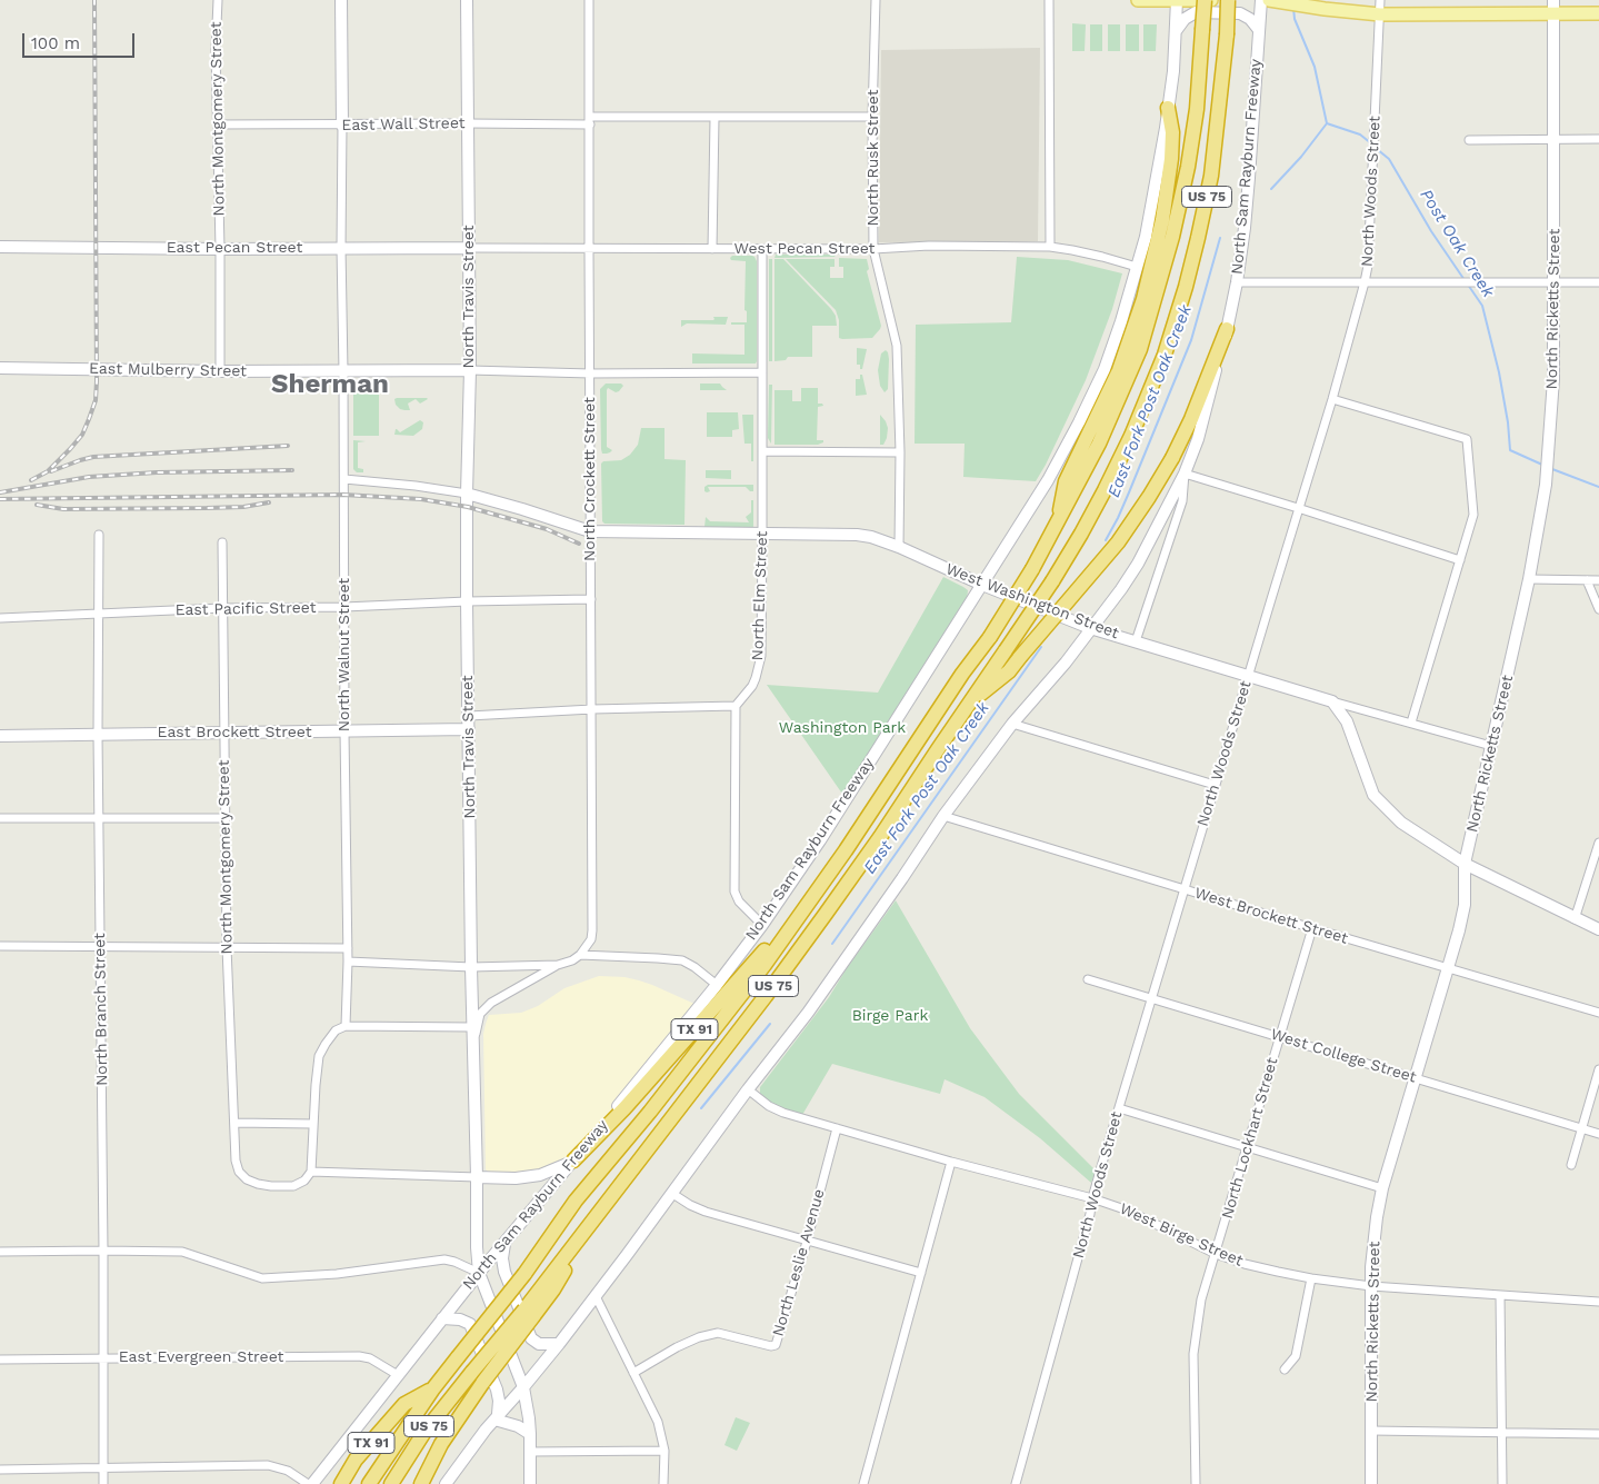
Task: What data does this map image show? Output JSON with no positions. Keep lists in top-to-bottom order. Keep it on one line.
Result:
{"streets":{"highway":["North Sam Rayburn Freeway","US 75","TX 91"],"main road":["East Pecan Street","North Travis Street","North Ricketts Street","East Mulberry Street","West Washington Street","East Brockett Street"],"street":["North Montgomery Street","East Wall Street","North Rusk Street","North Woods Street","West Pecan Street","North Crockett Street","North Elm Street","East Pacific Street","North Walnut Street","West Brockett Street","North Branch Street","West College Street","North Lockhart Street","West Birge Street","North Leslie Avenue","East Evergreen Street"]},"crossings":[["North Montgomery Street","East Wall Street"],["North Montgomery Street","East Pecan Street"],["North Montgomery Street","East Mulberry Street"],["North Montgomery Street","East Pacific Street"],["North Montgomery Street","East Brockett Street"],["East Wall Street","North Rusk Street"],["East Wall Street","North Travis Street"],["East Wall Street","North Crockett Street"],["East Wall Street","North Walnut Street"],["North Rusk Street","West Pecan Street"],["North Rusk Street","West Washington Street"],["North Sam Rayburn Freeway","West Pecan Street"],["North Sam Rayburn Freeway","North Travis Street"],["North Sam Rayburn Freeway","West Washington Street"],["North Sam Rayburn Freeway","West Brockett Street"],["North Sam Rayburn Freeway","TX 91"],["North Sam Rayburn Freeway","West Birge Street"],["North Sam Rayburn Freeway","East Evergreen Street"],["North Woods Street","West Washington Street"],["North Woods Street","West Brockett Street"],["North Woods Street","West College Street"],["North Woods Street","West Birge Street"],["East Pecan Street","West Pecan Street"],["East Pecan Street","North Travis Street"],["East Pecan Street","North Walnut Street"],["West Pecan Street","North Travis Street"],["West Pecan Street","North Crockett Street"],["West Pecan Street","North Elm Street"],["North Travis Street","East Mulberry Street"],["North Travis Street","West Washington Street"],["North Travis Street","East Pacific Street"],["North Travis Street","East Brockett Street"],["North Ricketts Street","West Brockett Street"],["North Ricketts Street","West College Street"],["North Ricketts Street","West Birge Street"],["East Mulberry Street","North Walnut Street"],["North Crockett Street","West Washington Street"],["North Crockett Street","East Pacific Street"],["North Elm Street","West Washington Street"],["East Pacific Street","North Walnut Street"],["East Pacific Street","North Branch Street"],["North Walnut Street","East Brockett Street"],["East Brockett Street","North Branch Street"],["West Brockett Street","North Lockhart Street"],["North Branch Street","East Evergreen Street"],["West College Street","North Lockhart Street"],["North Lockhart Street","West Birge Street"],["West Birge Street","North Leslie Avenue"]],"districts":["Sherman"],"water":["Post Oak Creek","East Fork Post Oak Creek"],"parks":["Washington Park","Birge Park"],"scale_bar":"100 m"}
